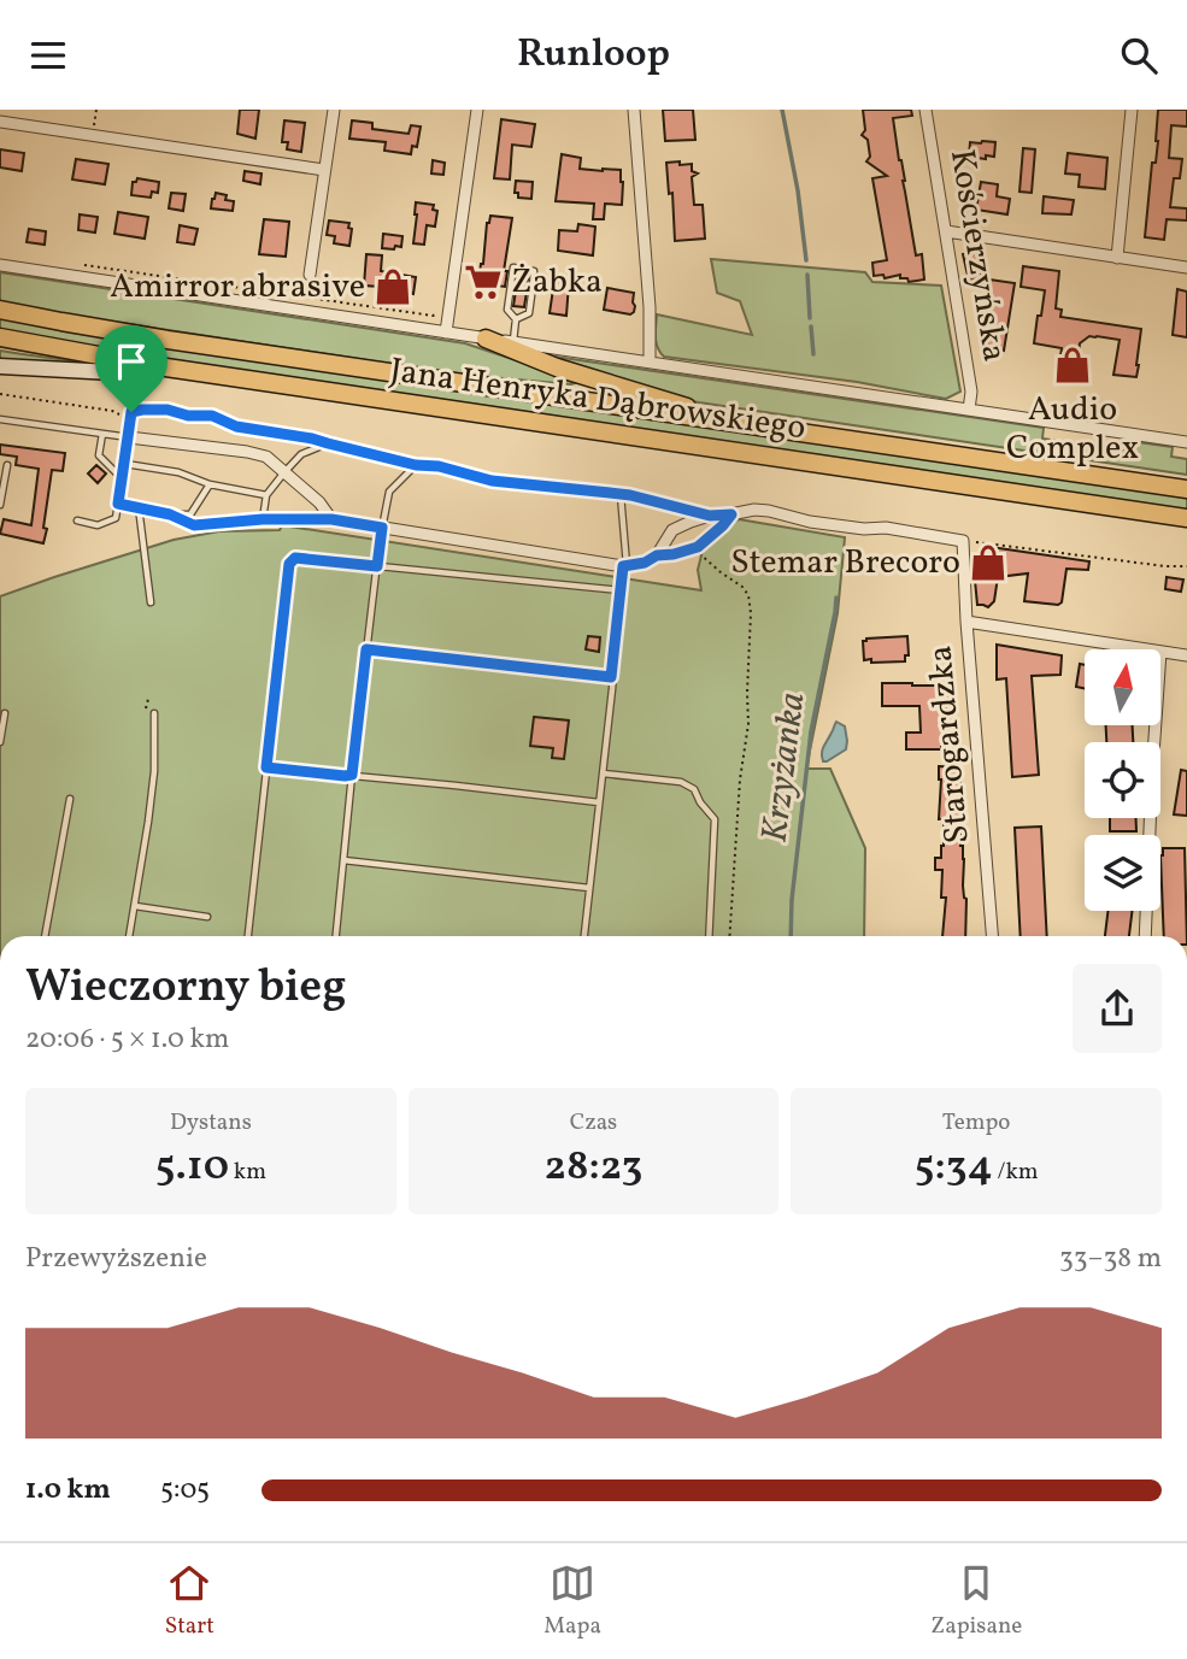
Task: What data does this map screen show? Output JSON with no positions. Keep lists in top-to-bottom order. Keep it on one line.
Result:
{"streets":{"main road":["Jana Henryka Dąbrowskiego"],"street":["Kościerzyńska","Starogardzka"]},"crossings":[["Kościerzyńska","Jana Henryka Dąbrowskiego"]],"water":["Krzyżanka"],"places":{"supermarket":["Żabka"],"shop":["Amirror abrasive","Audio Complex","Stemar Brecoro"]},"north":"top","page":{"header":"Runloop","heading":["Wieczorny bieg","20:06 · 5 × 1.0 km"],"stats":[["Dystans","5.10 km"],["Czas","28:23"],["Tempo","5:34 /km"]],"chart":["Przewyższenie","33–38 m"],"list":[{"name":"1.0 km","note":"5:05"}],"tabs":["Start","Mapa","Zapisane"]}}
